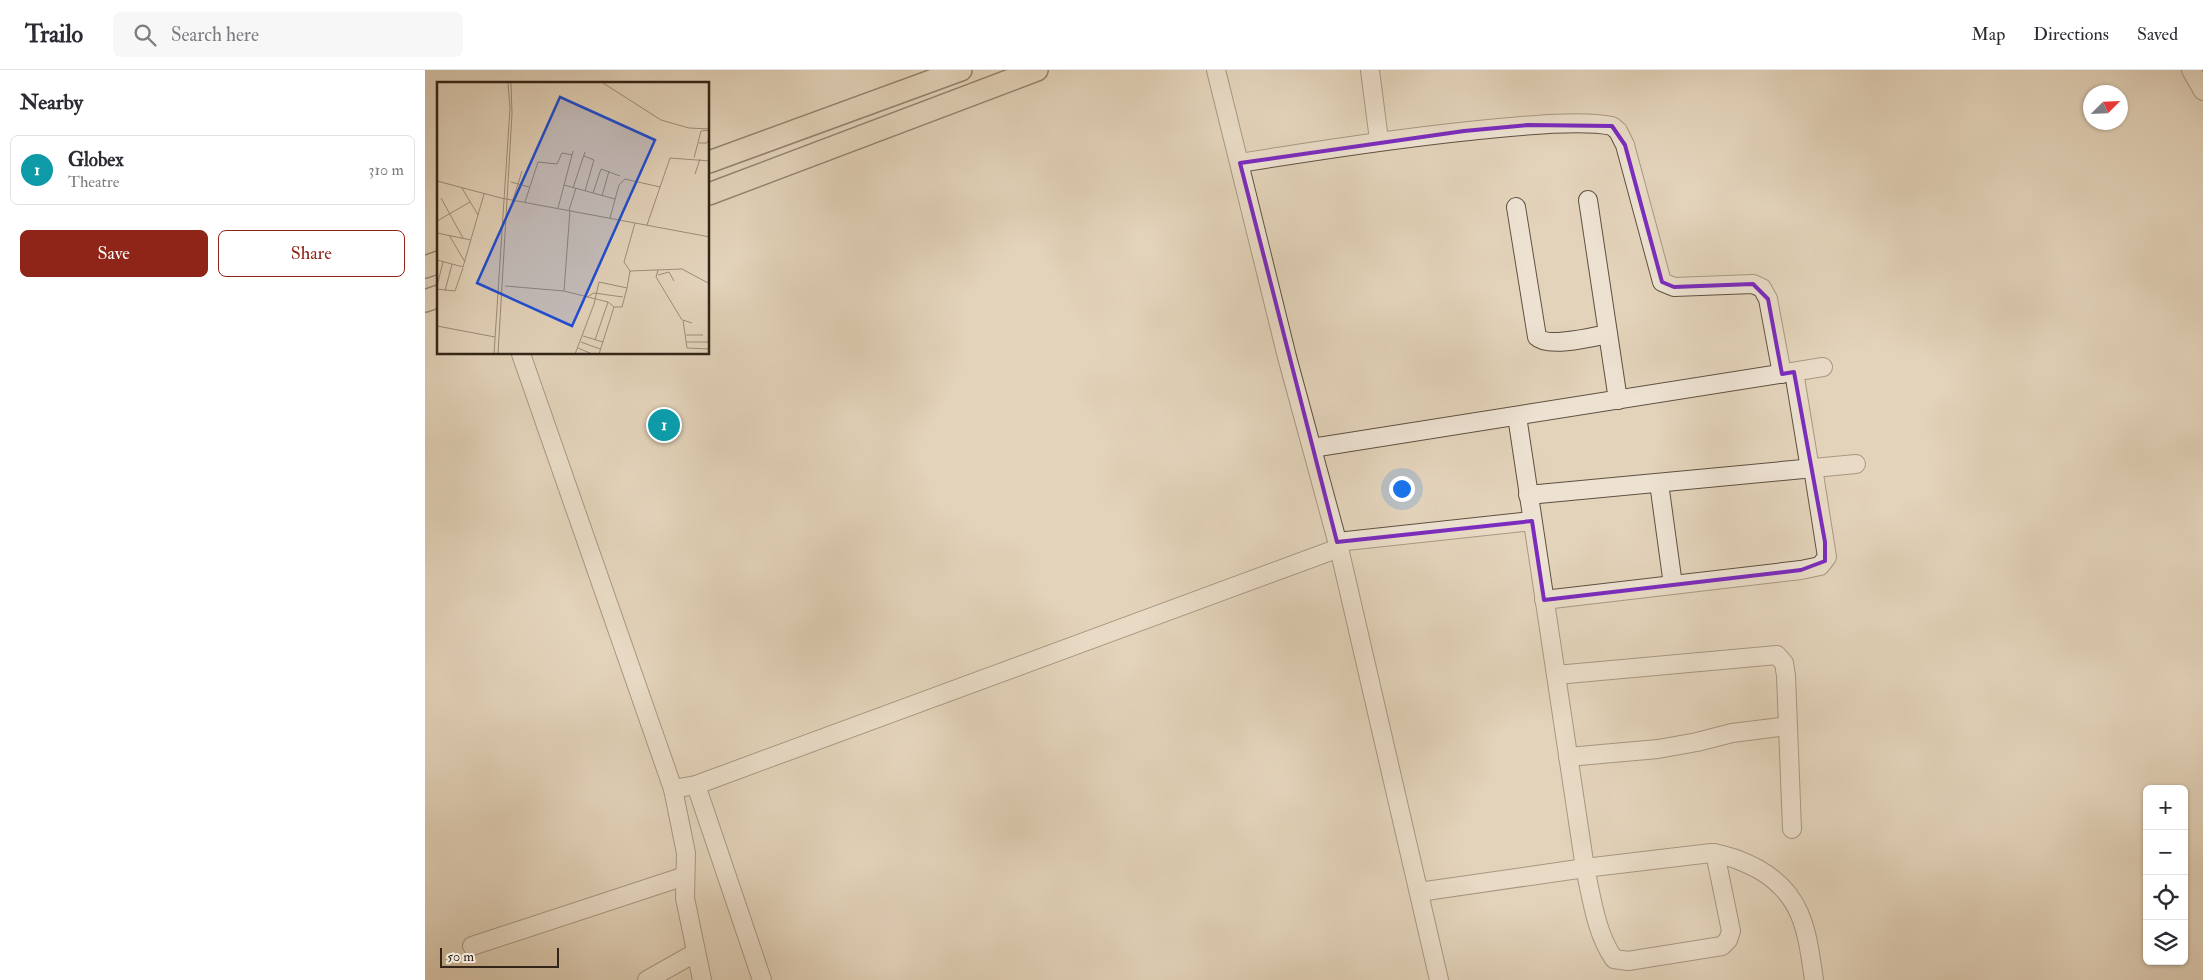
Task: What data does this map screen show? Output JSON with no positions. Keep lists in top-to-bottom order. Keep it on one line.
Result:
{"scale_bar":"50 m","north":"top right","page":{"header":"Trailo","search":"Search here","nav":["Map","Directions","Saved"],"heading":"Nearby","list":[{"mark":"1","name":"Globex","note":"Theatre","value":"310 m"}],"buttons":["Save","Share"],"pins":"1","map_buttons":["+","−"],"scale":"50 m"}}
